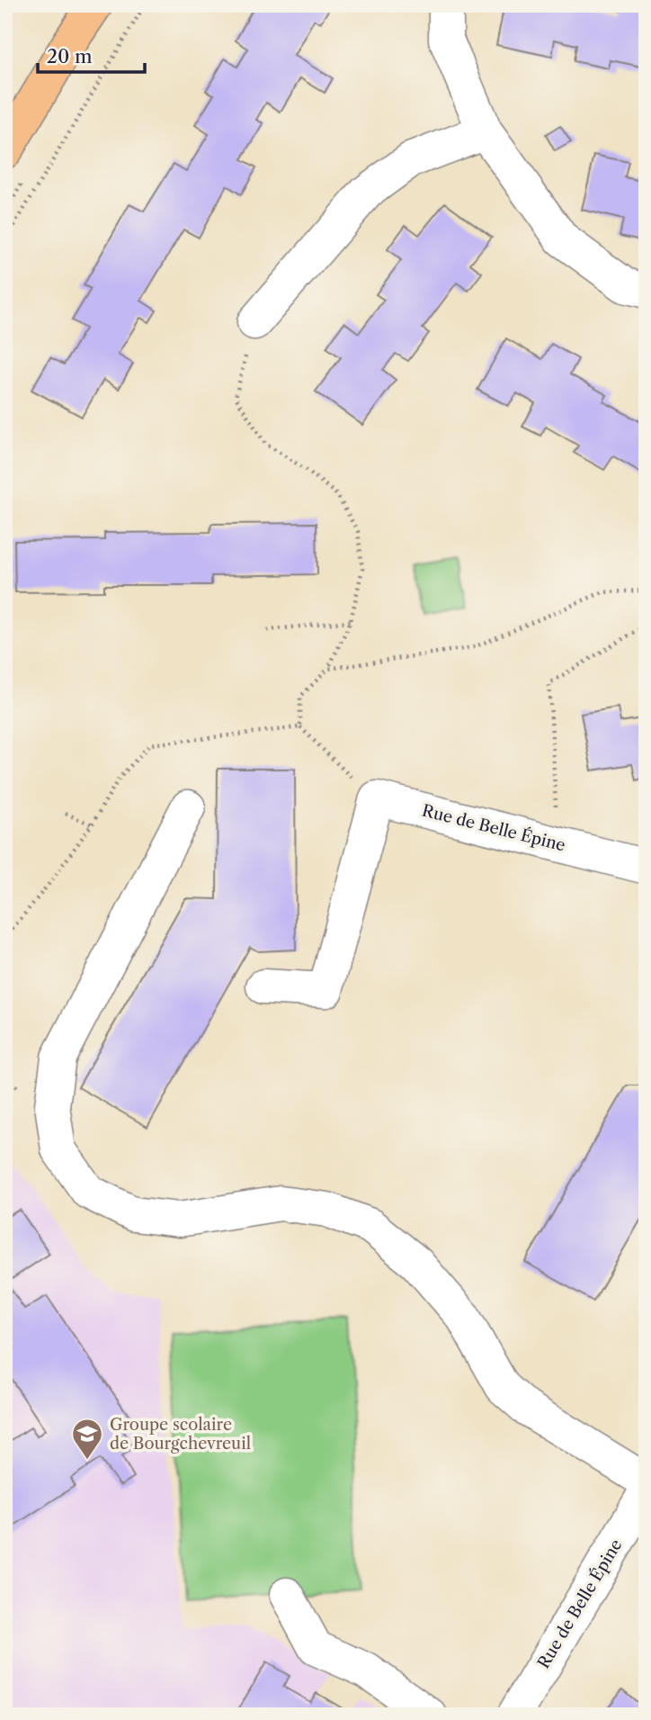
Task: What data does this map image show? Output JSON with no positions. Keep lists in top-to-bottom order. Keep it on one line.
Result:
{"streets":{"street":["Rue de Belle Épine"]},"places":{"school or university":["Groupe scolaire de Bourgchevreuil"]},"scale_bar":"20 m"}
